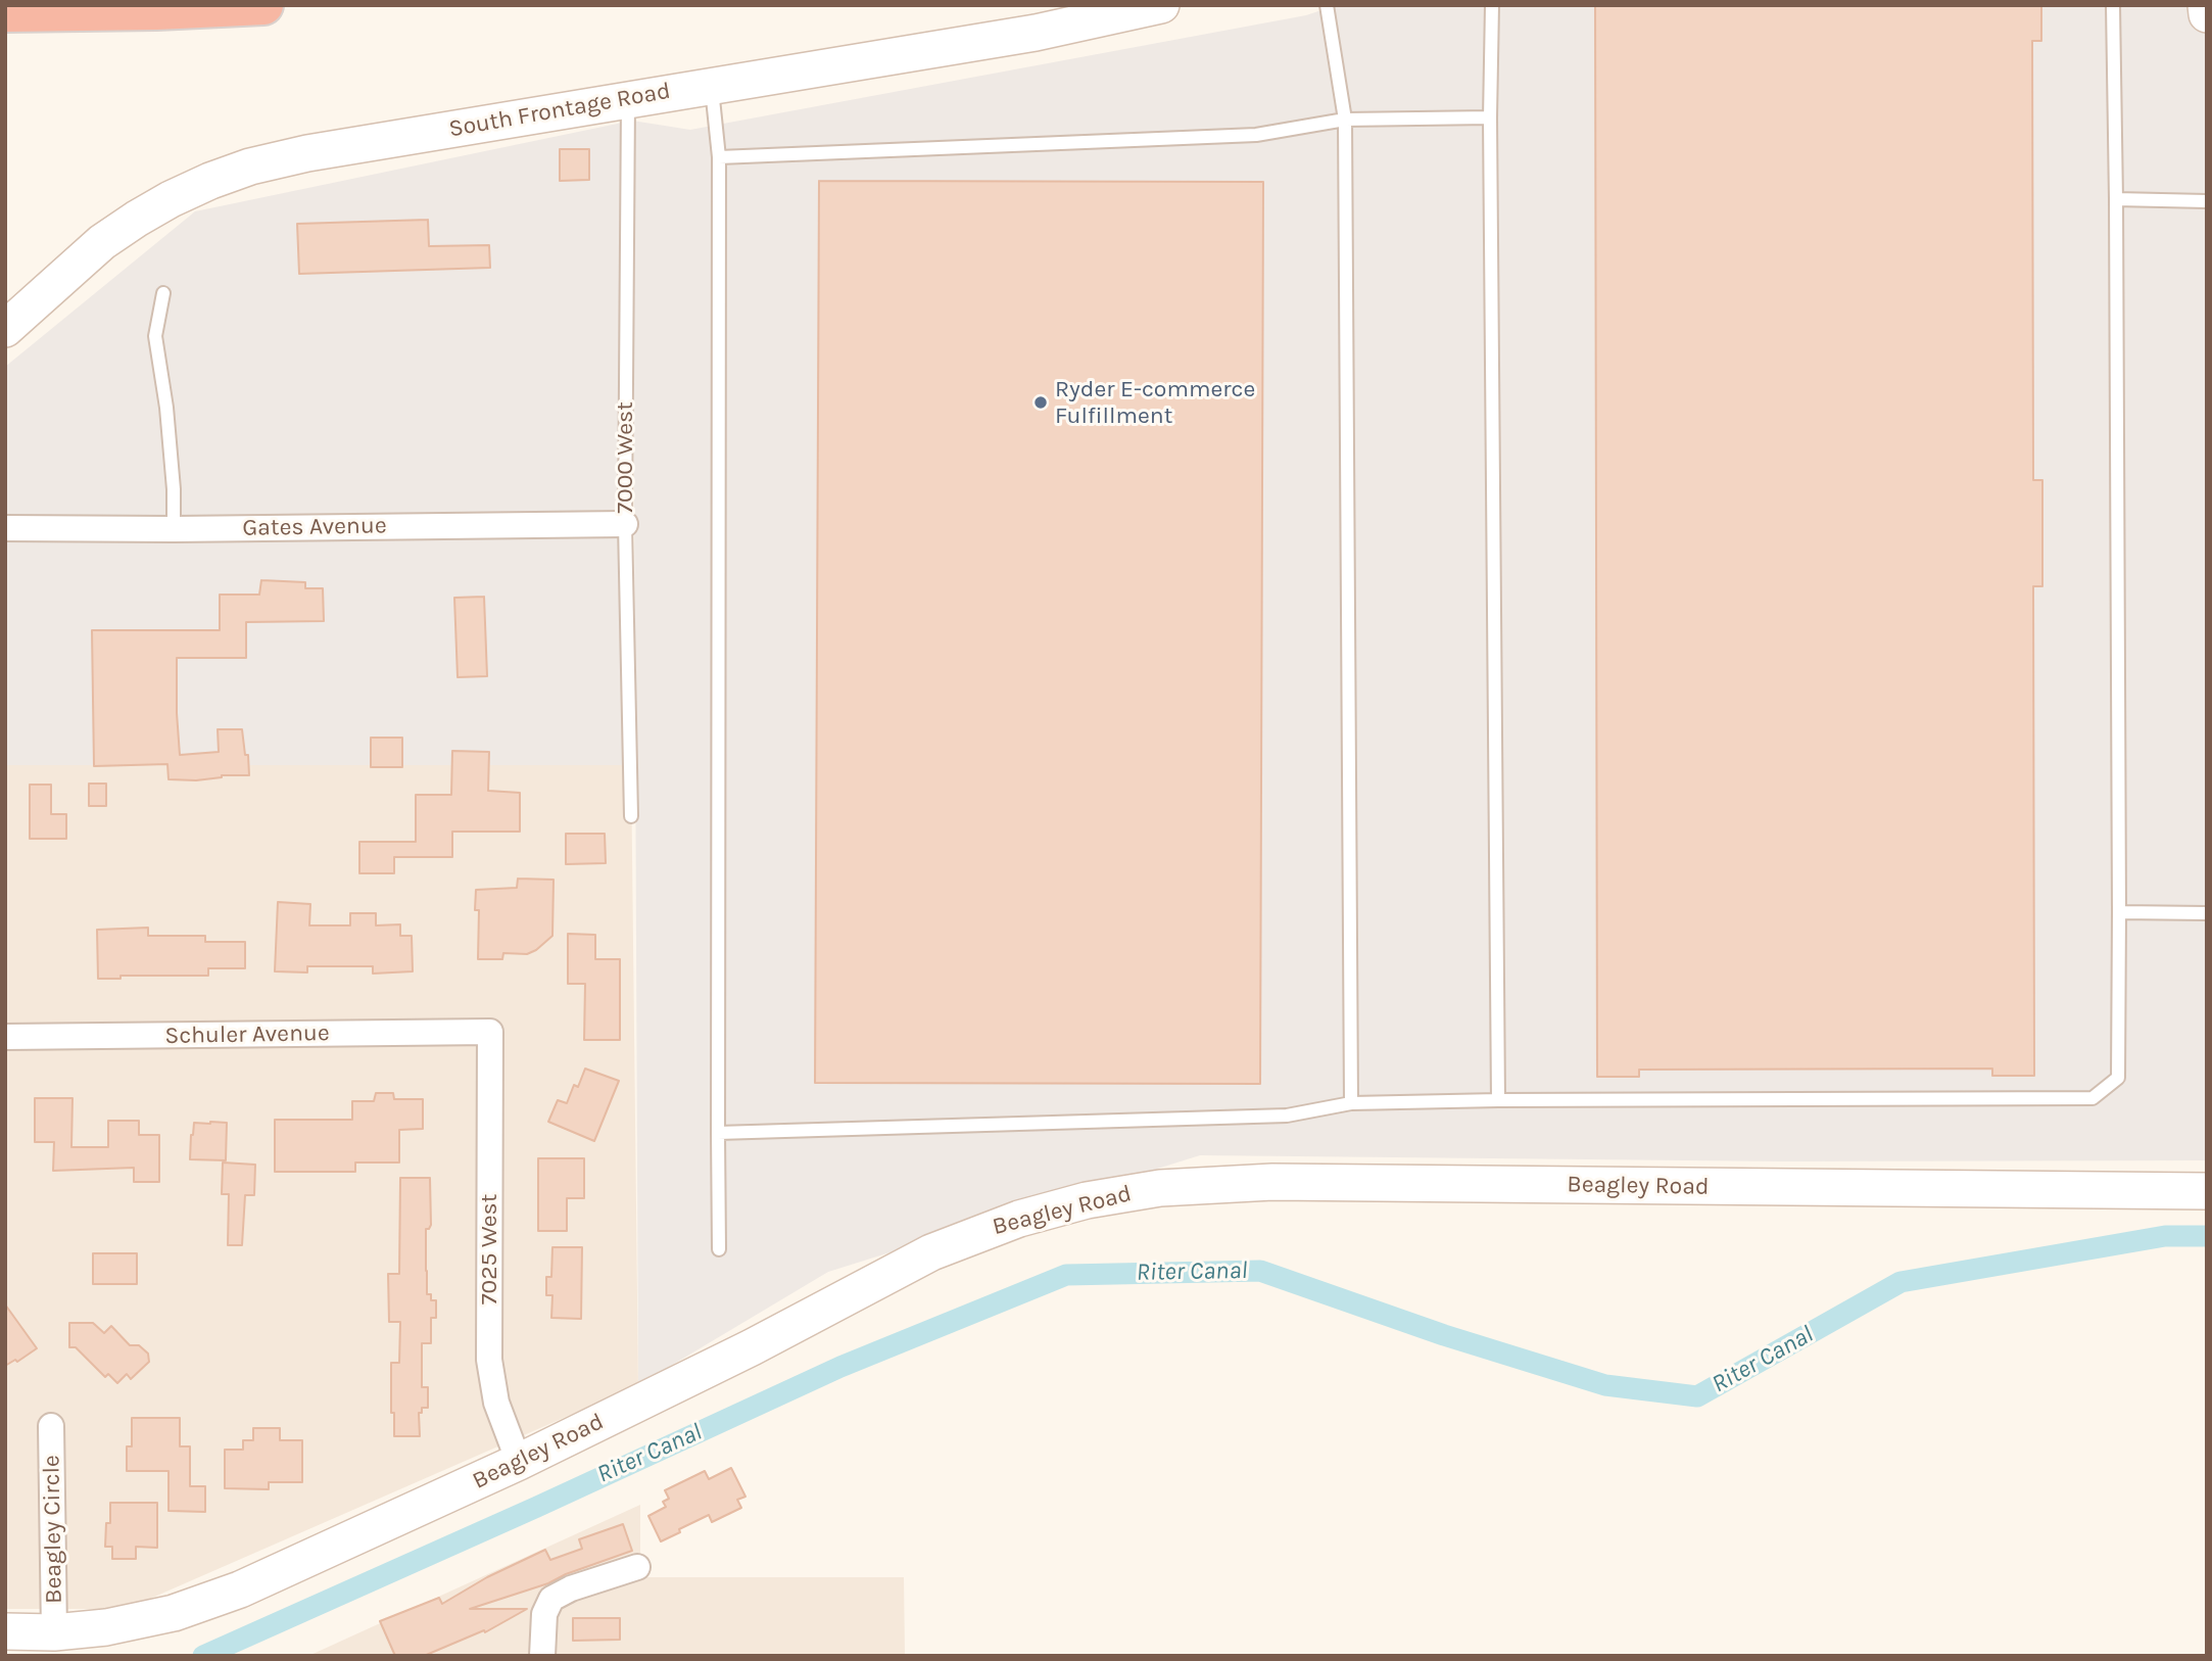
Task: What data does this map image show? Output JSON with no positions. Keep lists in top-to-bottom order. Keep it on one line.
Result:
{"streets":{"street":["South Frontage Road","Gates Avenue","Schuler Avenue","Beagley Road","7025 West","Beagley Circle"],"lane":["7000 West"]},"crossings":[["South Frontage Road","7000 West"],["7000 West","Gates Avenue"],["Schuler Avenue","7025 West"],["Beagley Road","7025 West"],["Beagley Road","Beagley Circle"]],"water":["Riter Canal"],"places":["Ryder E-commerce Fulfillment"]}
